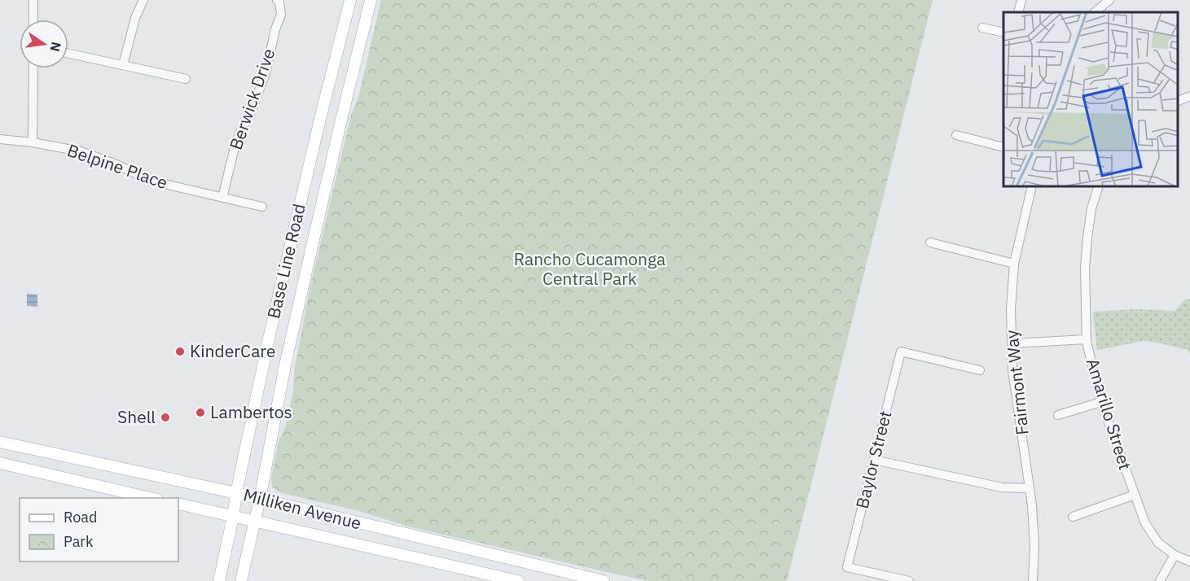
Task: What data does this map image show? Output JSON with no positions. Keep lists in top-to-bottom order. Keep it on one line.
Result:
{"streets":{"main road":["Base Line Road","Milliken Avenue"],"street":["Berwick Drive","Belpine Place","Fairmont Way","Amarillo Street","Baylor Street"]},"crossings":[["Berwick Drive","Belpine Place"],["Base Line Road","Milliken Avenue"]],"parks":["Rancho Cucamonga Central Park"],"places":["KinderCare","Lambertos","Shell"],"legend":["Road","Park"],"north":"right"}
